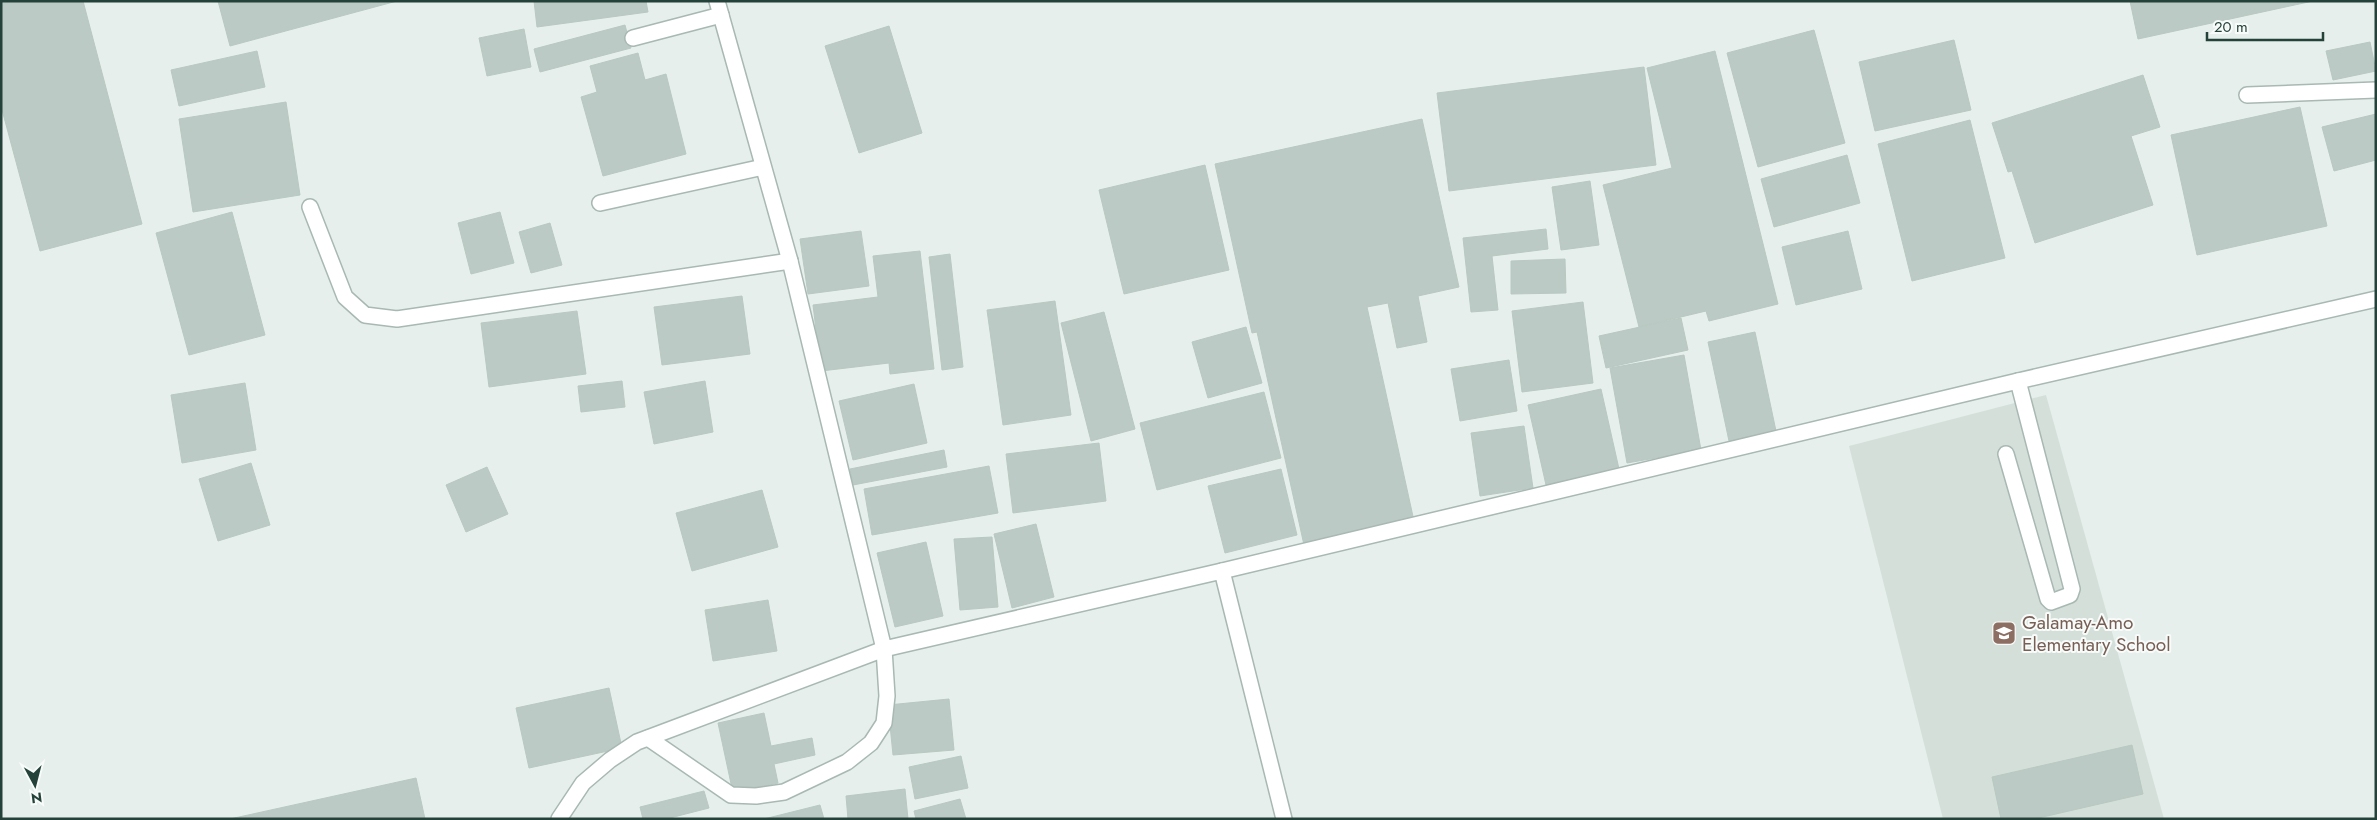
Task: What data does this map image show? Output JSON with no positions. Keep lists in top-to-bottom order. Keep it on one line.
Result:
{"places":{"school or university":["Galamay-Amo Elementary School"]},"scale_bar":"20 m","north":"bottom"}
